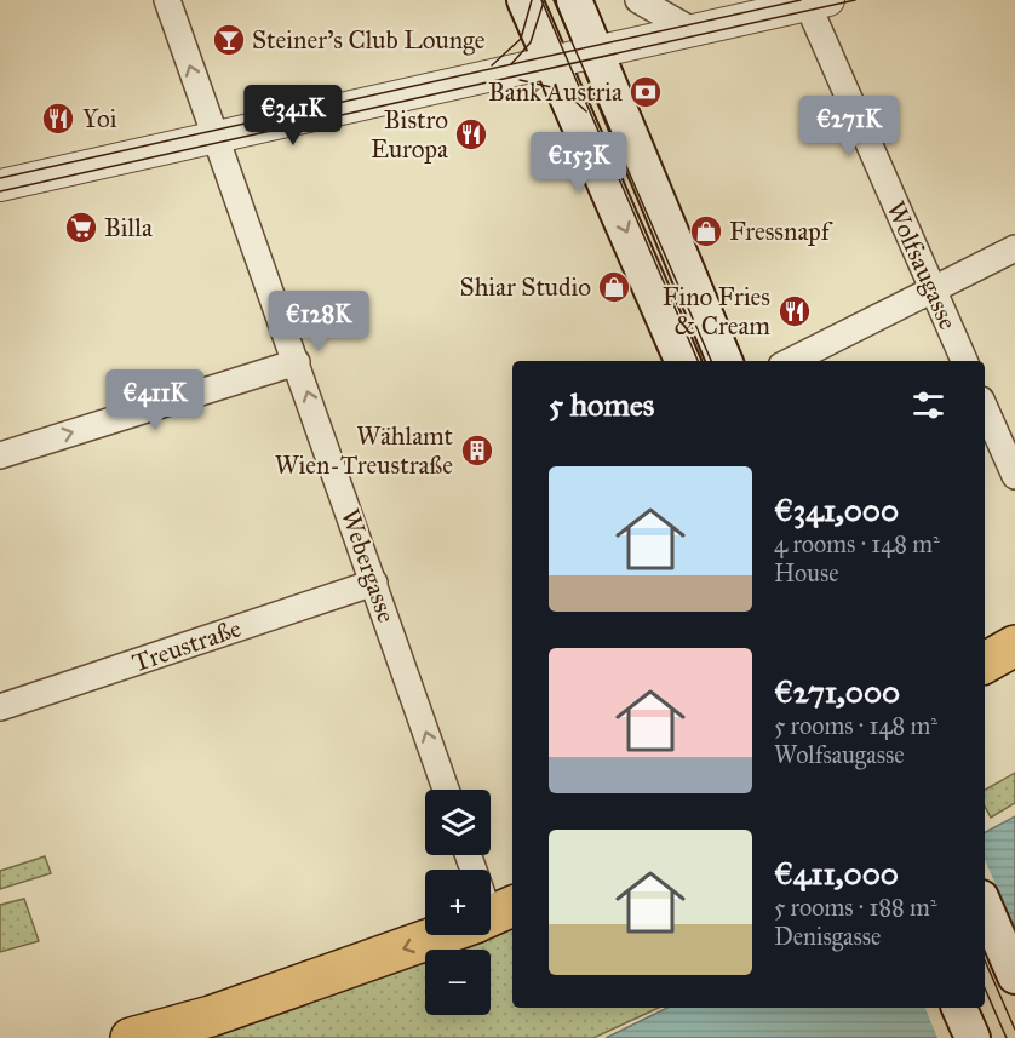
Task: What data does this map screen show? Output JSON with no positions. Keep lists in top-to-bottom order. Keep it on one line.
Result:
{"streets":{"street":["Wolfsaugasse","Webergasse","Treustraße"]},"crossings":[["Webergasse","Treustraße"]],"one_way":["Webergasse"],"places":{"bar":["Steiner's Club Lounge"],"bank":["Bank Austria"],"restaurant":["Yoi","Bistro Europa","Fino Fries & Cream"],"supermarket":["Billa"],"shop":["Fressnapf","Shiar Studio"],"building":["Wählamt Wien-Treustraße"]},"page":{"price":["€341K","€271K","€153K","€128K","€411K"],"heading":"5 homes","list":[{"name":"€341,000","note":"4 rooms · 148 m² · House"},{"name":"€271,000","note":"5 rooms · 148 m² · Wolfsaugasse"},{"name":"€411,000","note":"5 rooms · 188 m² · Denisgasse"}],"map_buttons":["+","−"]}}
